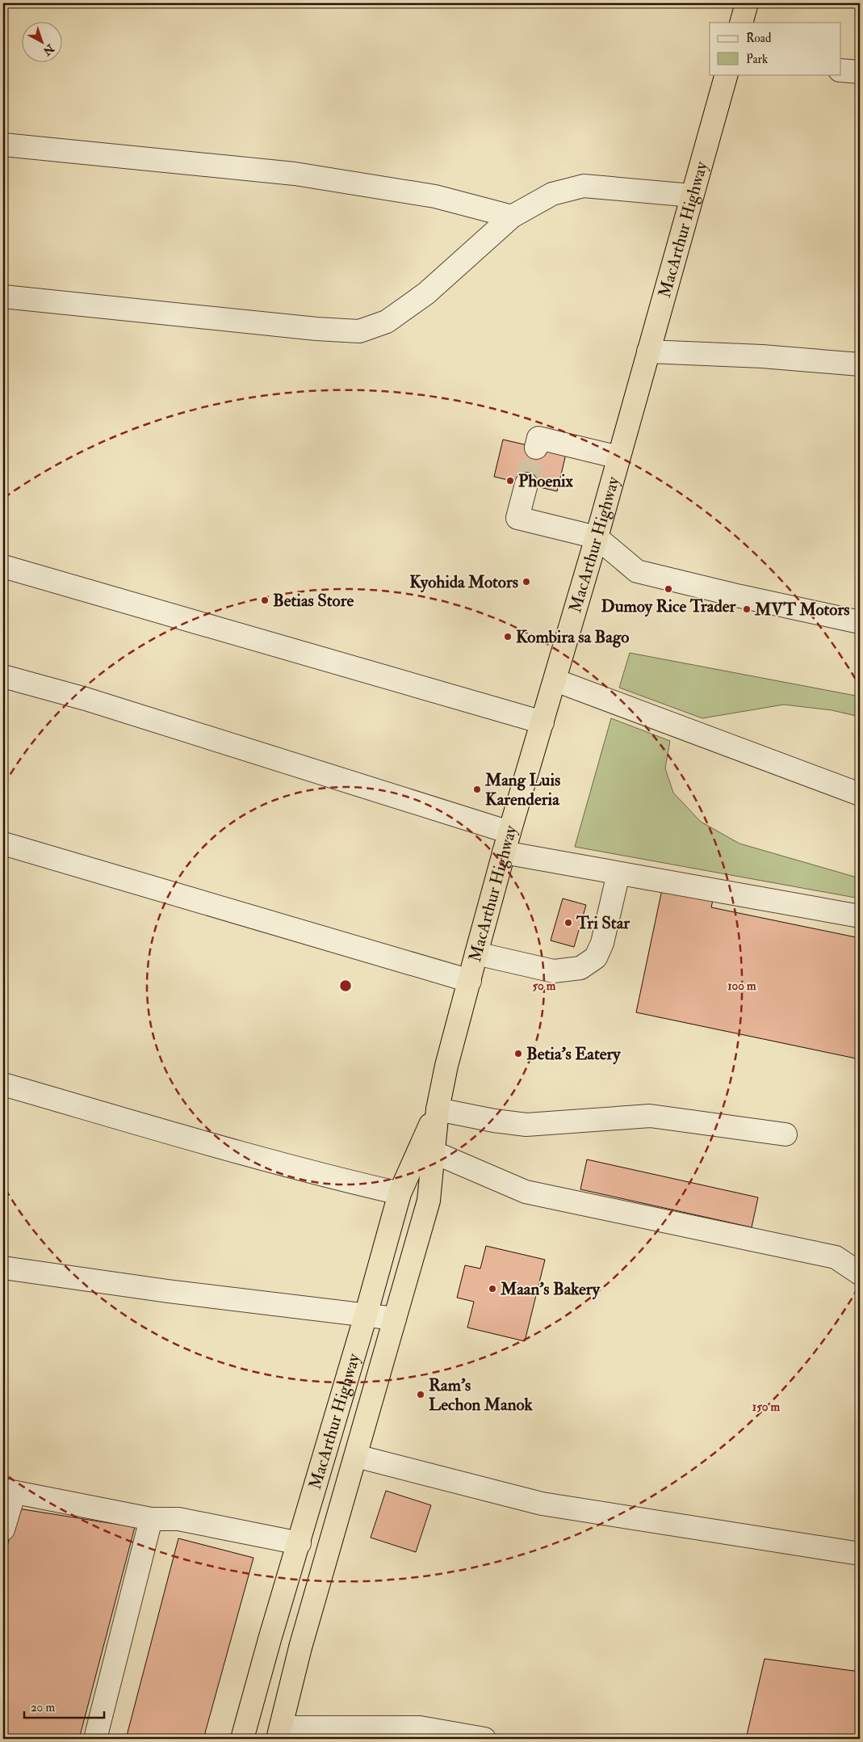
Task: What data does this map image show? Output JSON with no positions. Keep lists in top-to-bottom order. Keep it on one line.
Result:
{"streets":{"highway":["MacArthur Highway"]},"places":["Phoenix","Kyohida Motors","Dumoy Rice Trader","Betias Store","MVT Motors","Kombira sa Bago","Mang Luis Karenderia","Tri Star","Betia's Eatery","Maan's Bakery","Ram's Lechon Manok"],"legend":["Road","Park"],"scale_bar":"20 m","north":"bottom right","rings":["50 m","100 m","150 m"]}
